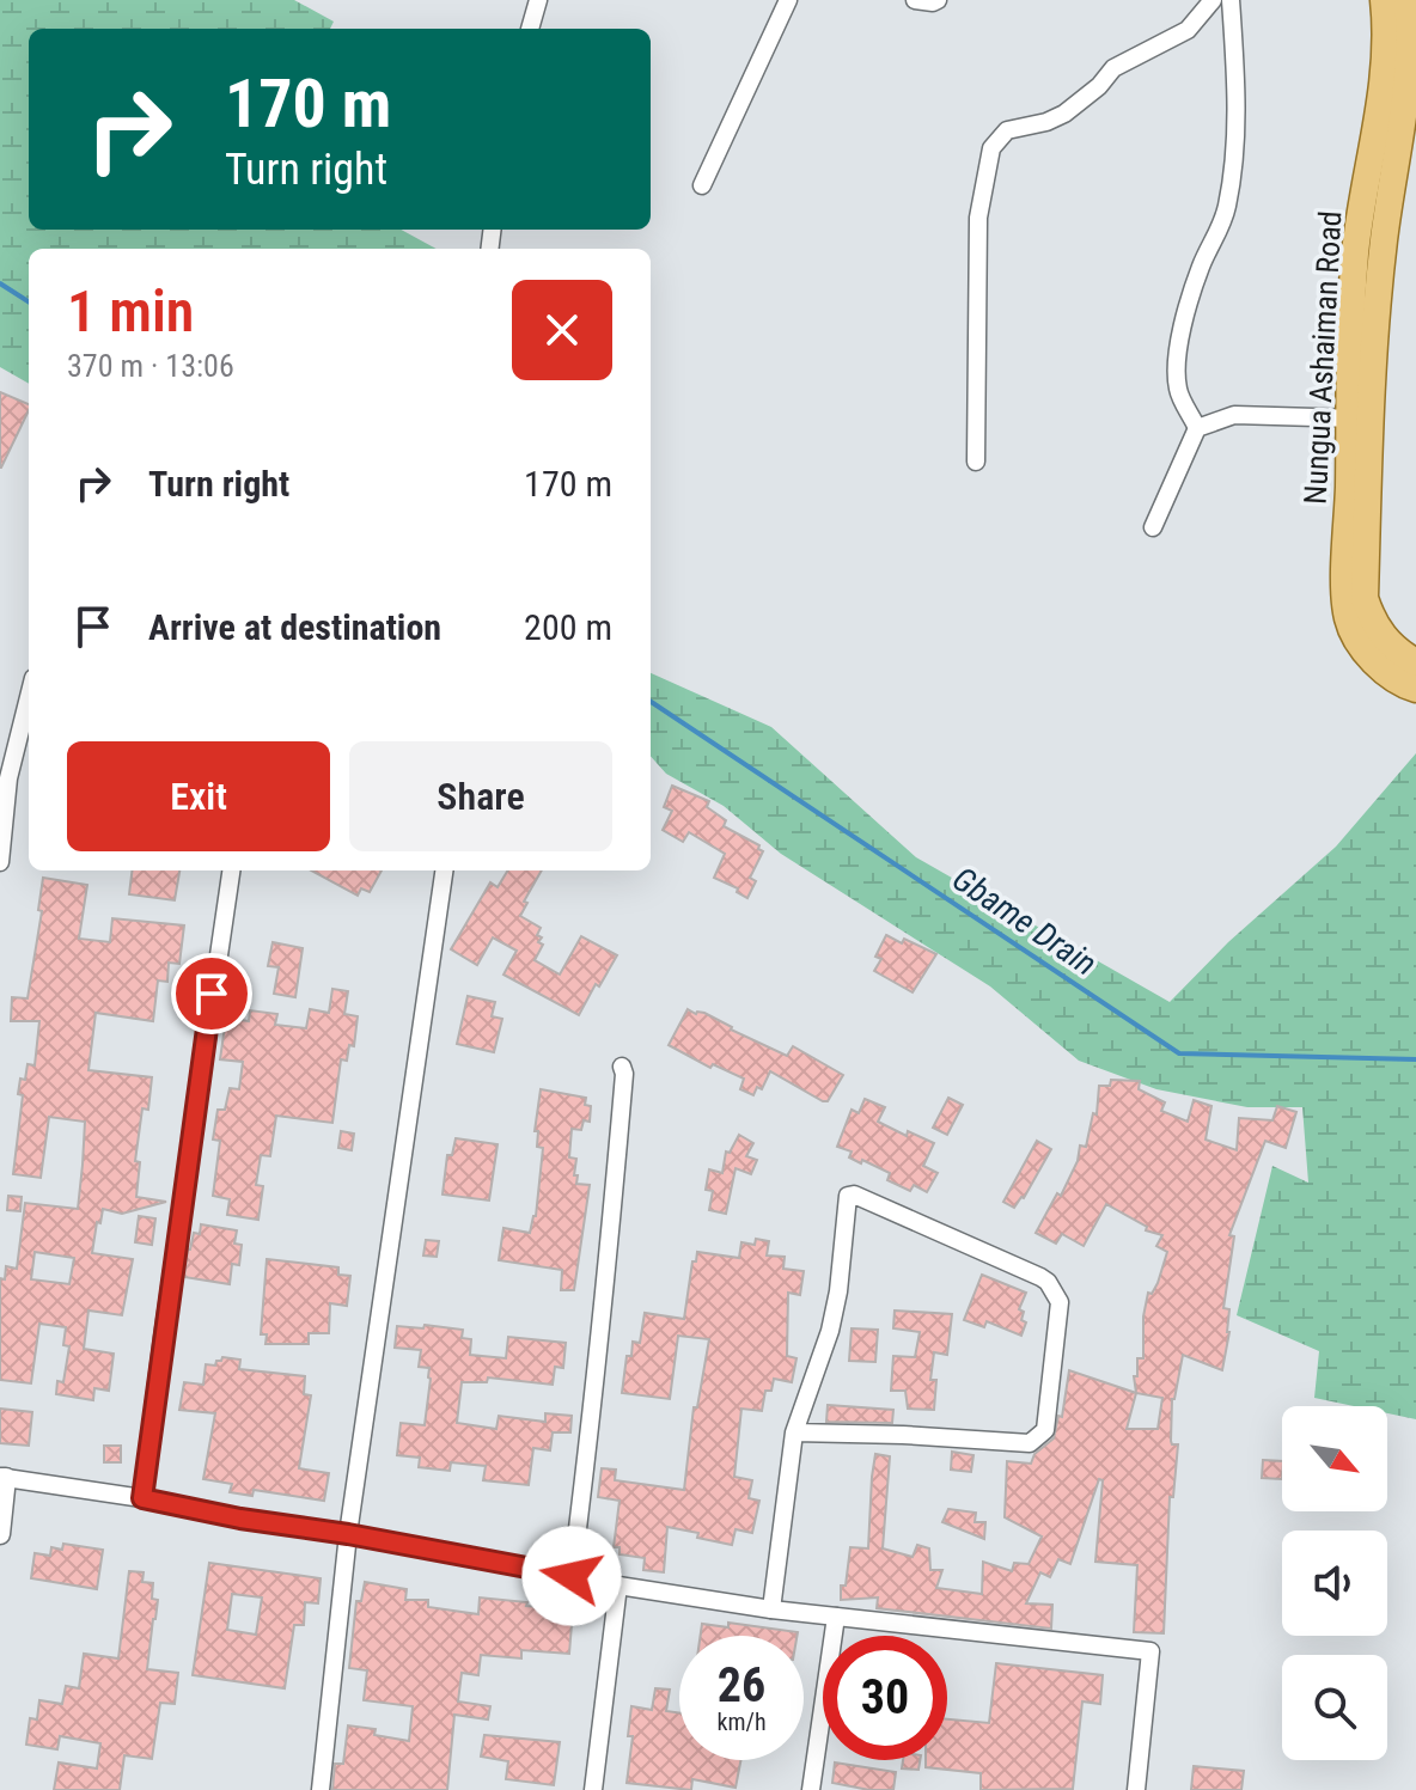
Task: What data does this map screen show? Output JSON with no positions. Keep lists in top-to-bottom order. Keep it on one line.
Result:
{"streets":{"main road":["Nungua Ashaiman Road"]},"water":["Gbame Drain"],"north":"bottom right","page":{"turn":["170 m","Turn right"],"heading":["1 min","370 m · 13:06"],"list":[{"name":"Turn right","value":"170 m"},{"name":"Arrive at destination","value":"200 m"}],"buttons":["Exit","Share"],"speed":"26 km/h","limit":"30"}}
